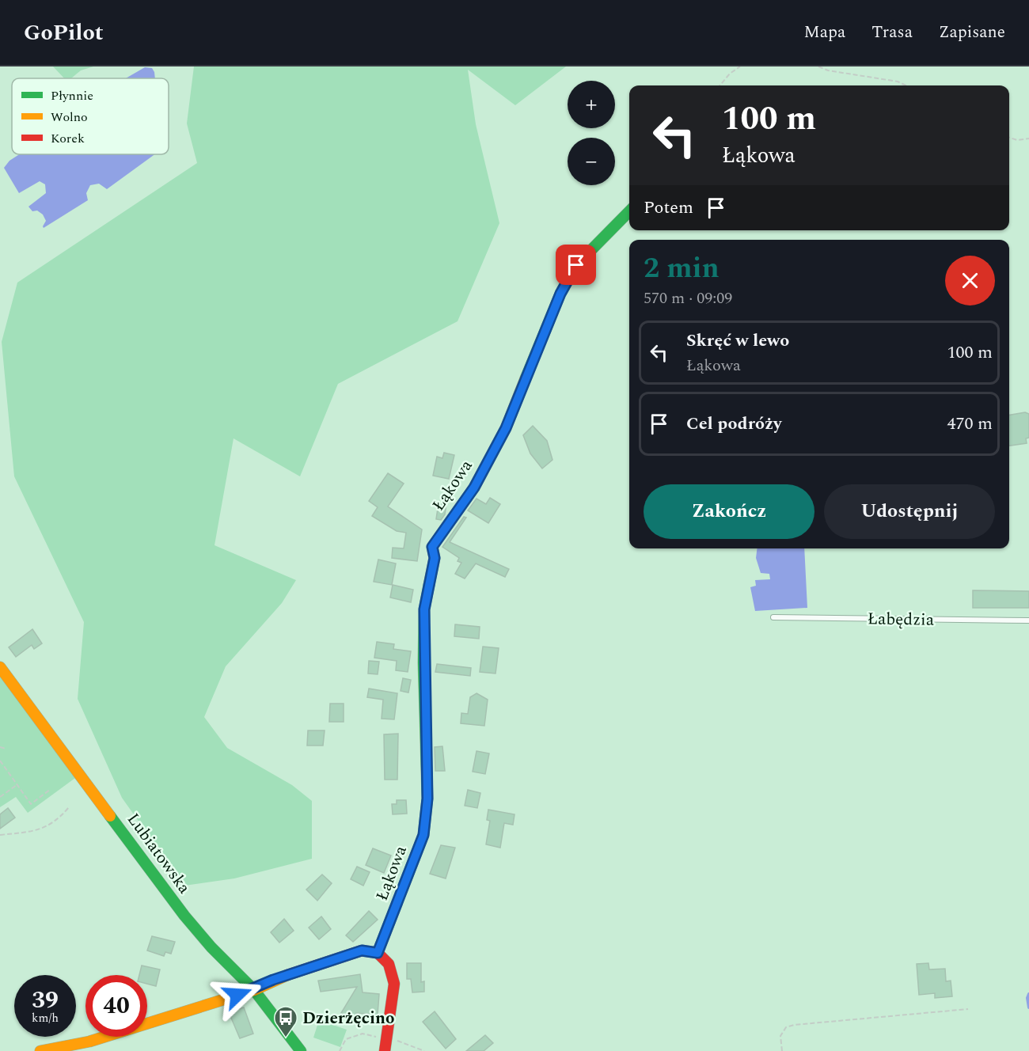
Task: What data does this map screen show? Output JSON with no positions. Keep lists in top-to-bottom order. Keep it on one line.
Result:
{"streets":{"street":["Łąkowa","Lubiatowska"],"lane":["Łabędzia"]},"places":{"bus stop":["Dzierżęcino"]},"legend":["Płynnie","Wolno","Korek"],"page":{"header":"GoPilot","nav":["Mapa","Trasa","Zapisane"],"map_buttons":["+","−"],"turn":["100 m","Łąkowa"],"then":"Potem","heading":["2 min","570 m · 09:09"],"list":[{"name":"Skręć w lewo","note":"Łąkowa","value":"100 m"},{"name":"Cel podróży","value":"470 m"}],"buttons":["Zakończ","Udostępnij"],"speed":"39 km/h","limit":"40"}}
